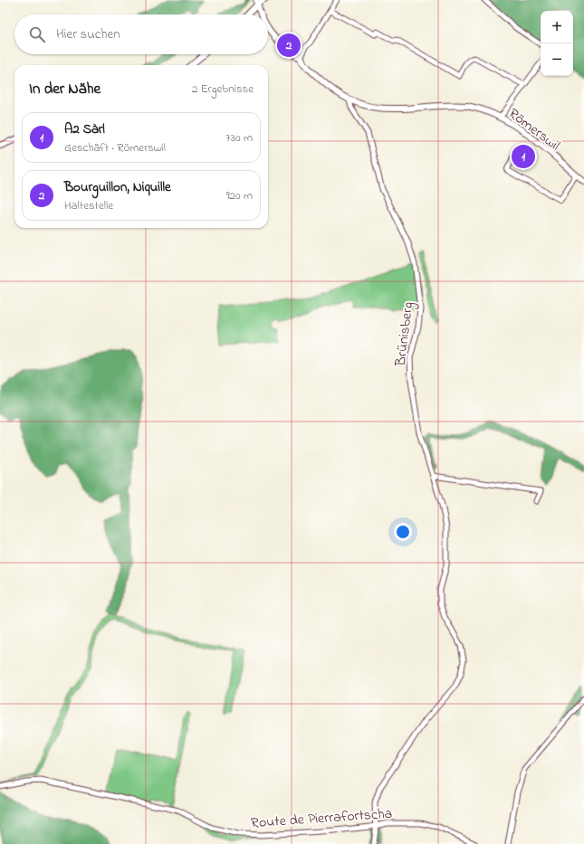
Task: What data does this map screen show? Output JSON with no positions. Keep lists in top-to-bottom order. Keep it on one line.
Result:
{"streets":{"main road":["Römerswil"],"street":["Brünisberg","Route de Pierrafortscha"]},"crossings":[["Römerswil","Brünisberg"],["Brünisberg","Route de Pierrafortscha"]],"page":{"map_buttons":["+","−"],"search":"Hier suchen","pins":["2","1"],"heading":["In der Nähe","2 Ergebnisse"],"list":[{"mark":"1","name":"A2 Sàrl","note":"Geschäft · Römerswil","value":"730 m"},{"mark":"2","name":"Bourguillon, Niquille","note":"Haltestelle","value":"920 m"}]}}
